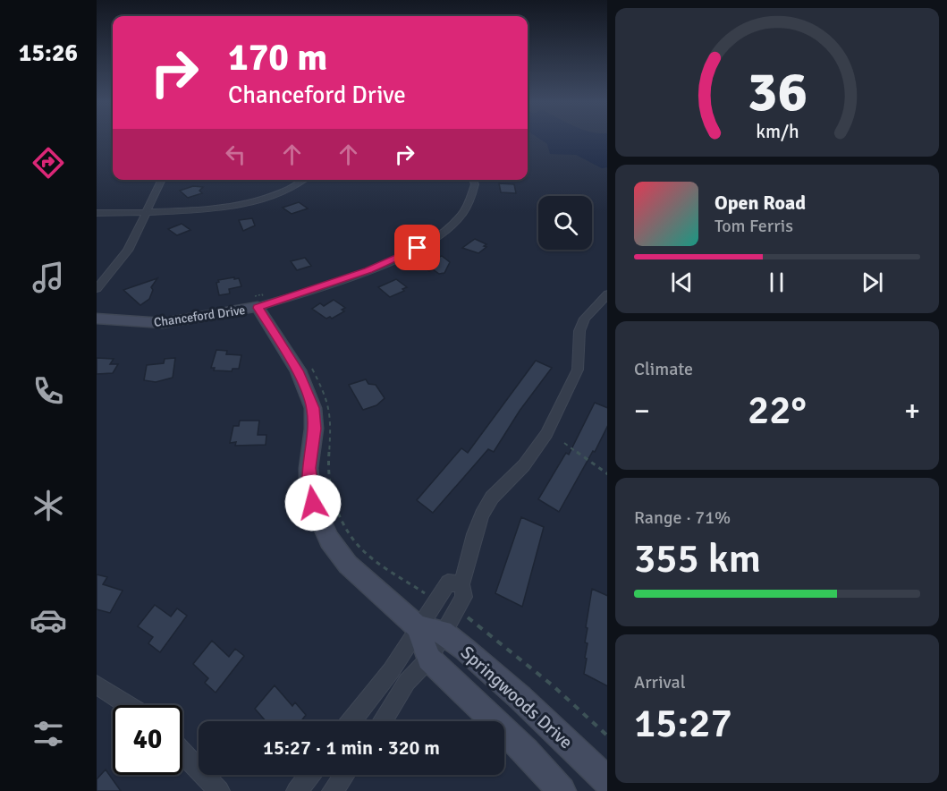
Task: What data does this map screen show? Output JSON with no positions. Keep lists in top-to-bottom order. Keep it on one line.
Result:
{"streets":{"street":["Chanceford Drive","Springwoods Drive"]},"crossings":[["Chanceford Drive","Springwoods Drive"]],"page":{"tabs":"15:26","turn":["170 m","Chanceford Drive"],"song":["Open Road","Tom Ferris"],"tile":["Climate",["Range · 71%","355 km"],["Arrival","15:27"]],"heat":["−","22°","+"],"limit":"40","trip":"15:27 · 1 min · 320 m","gauge":["36","km/h"]}}
